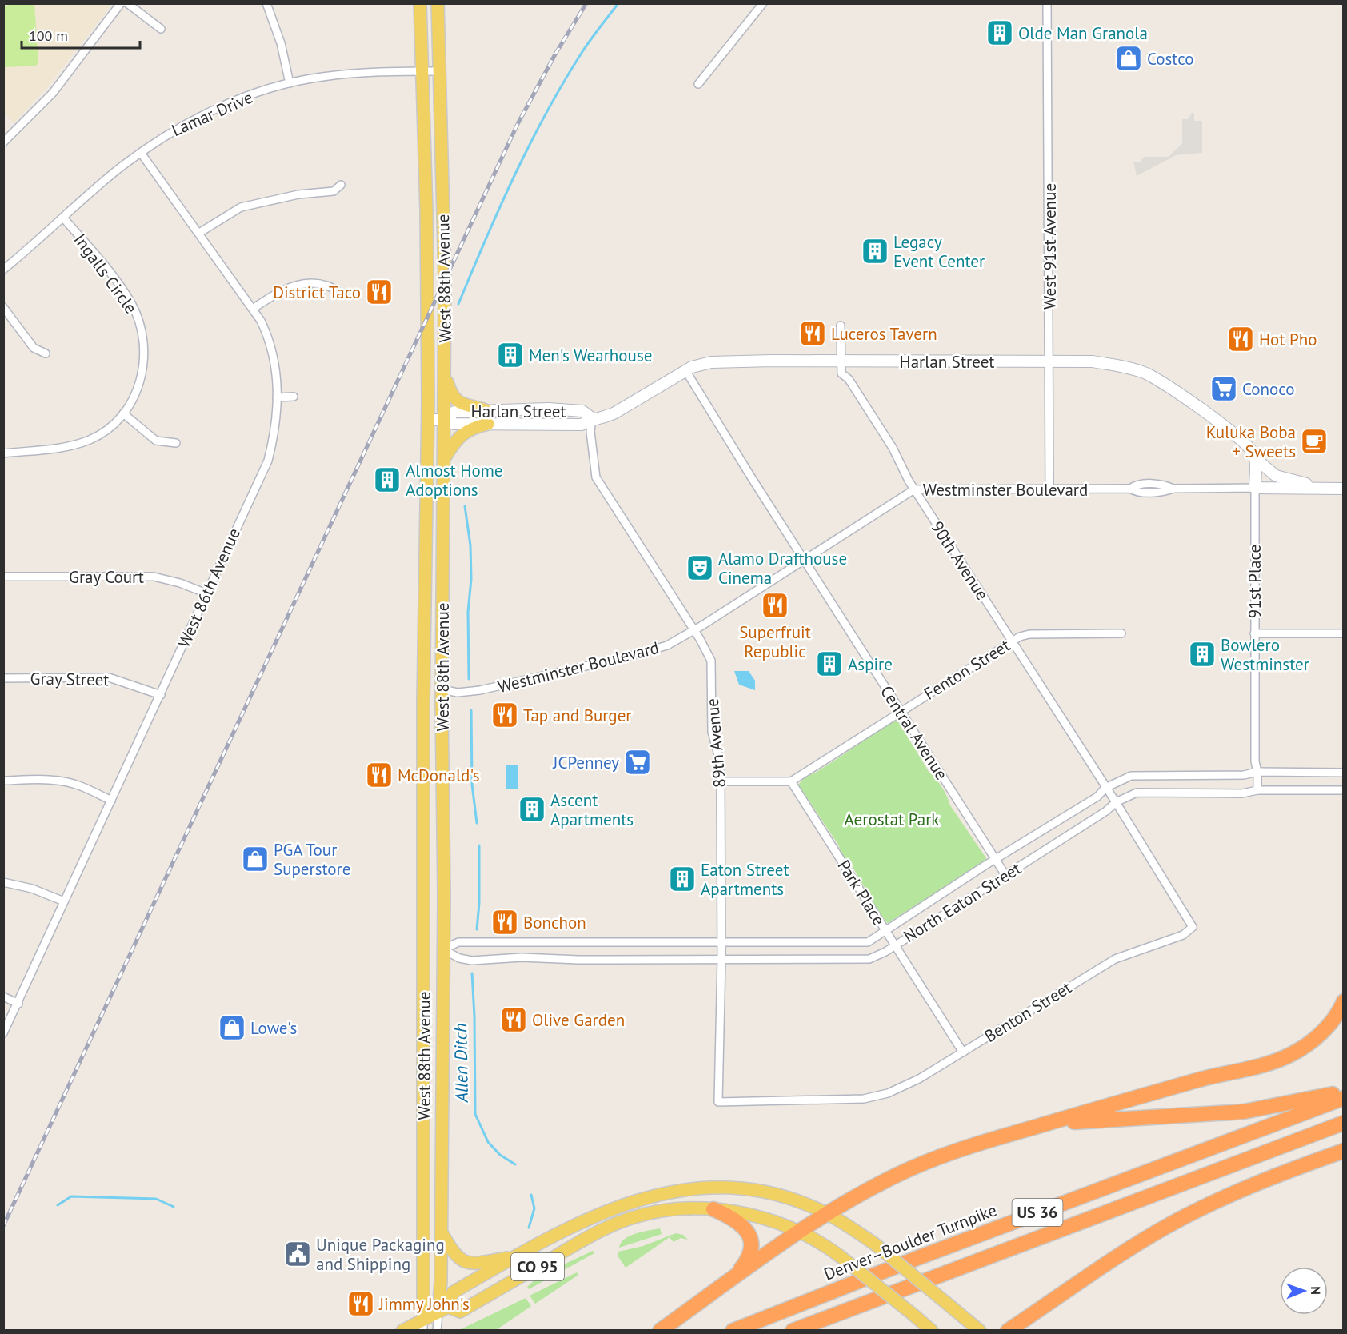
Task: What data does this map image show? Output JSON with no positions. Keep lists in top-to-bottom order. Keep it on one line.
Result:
{"streets":{"highway":["US 36","Denver–Boulder Turnpike"],"main road":["West 88th Avenue","CO 95"],"street":["Lamar Drive","West 91st Avenue","Ingalls Circle","Harlan Street","Westminster Boulevard","90th Avenue","Gray Court","91st Place","West 86th Avenue","Fenton Street","Gray Street","Central Avenue","89th Avenue","Park Place","North Eaton Street","Benton Street"]},"crossings":[["Lamar Drive","Ingalls Circle"],["Lamar Drive","West 88th Avenue"],["Lamar Drive","West 86th Avenue"],["West 91st Avenue","Harlan Street"],["West 91st Avenue","Westminster Boulevard"],["West 88th Avenue","Harlan Street"],["West 88th Avenue","Westminster Boulevard"],["West 88th Avenue","North Eaton Street"],["West 88th Avenue","CO 95"],["Harlan Street","90th Avenue"],["Harlan Street","Central Avenue"],["Harlan Street","89th Avenue"],["Westminster Boulevard","90th Avenue"],["Westminster Boulevard","91st Place"],["Westminster Boulevard","Central Avenue"],["Westminster Boulevard","89th Avenue"],["90th Avenue","Fenton Street"],["90th Avenue","North Eaton Street"],["90th Avenue","Benton Street"],["Gray Court","West 86th Avenue"],["91st Place","North Eaton Street"],["West 86th Avenue","Gray Street"],["Fenton Street","Central Avenue"],["Fenton Street","Park Place"],["Central Avenue","North Eaton Street"],["89th Avenue","North Eaton Street"],["89th Avenue","Benton Street"],["Park Place","North Eaton Street"],["Park Place","Benton Street"],["North Eaton Street","Benton Street"]],"water":["Allen Ditch"],"parks":["Aerostat Park"],"places":{"building":["Olde Man Granola","Legacy Event Center","Men's Wearhouse","Almost Home Adoptions","Bowlero Westminster","Aspire","Ascent Apartments","Eaton Street Apartments"],"shop":["Costco","PGA Tour Superstore","Lowe's"],"restaurant":["District Taco","Luceros Tavern","Hot Pho","Superfruit Republic","Tap and Burger","McDonald's","Bonchon","Olive Garden","Jimmy John's"],"supermarket":["Conoco","JCPenney"],"cafe":["Kuluka Boba + Sweets"],"theatre":["Alamo Drafthouse Cinema"],"public building":["Unique Packaging and Shipping"]},"scale_bar":"100 m","north":"right"}
